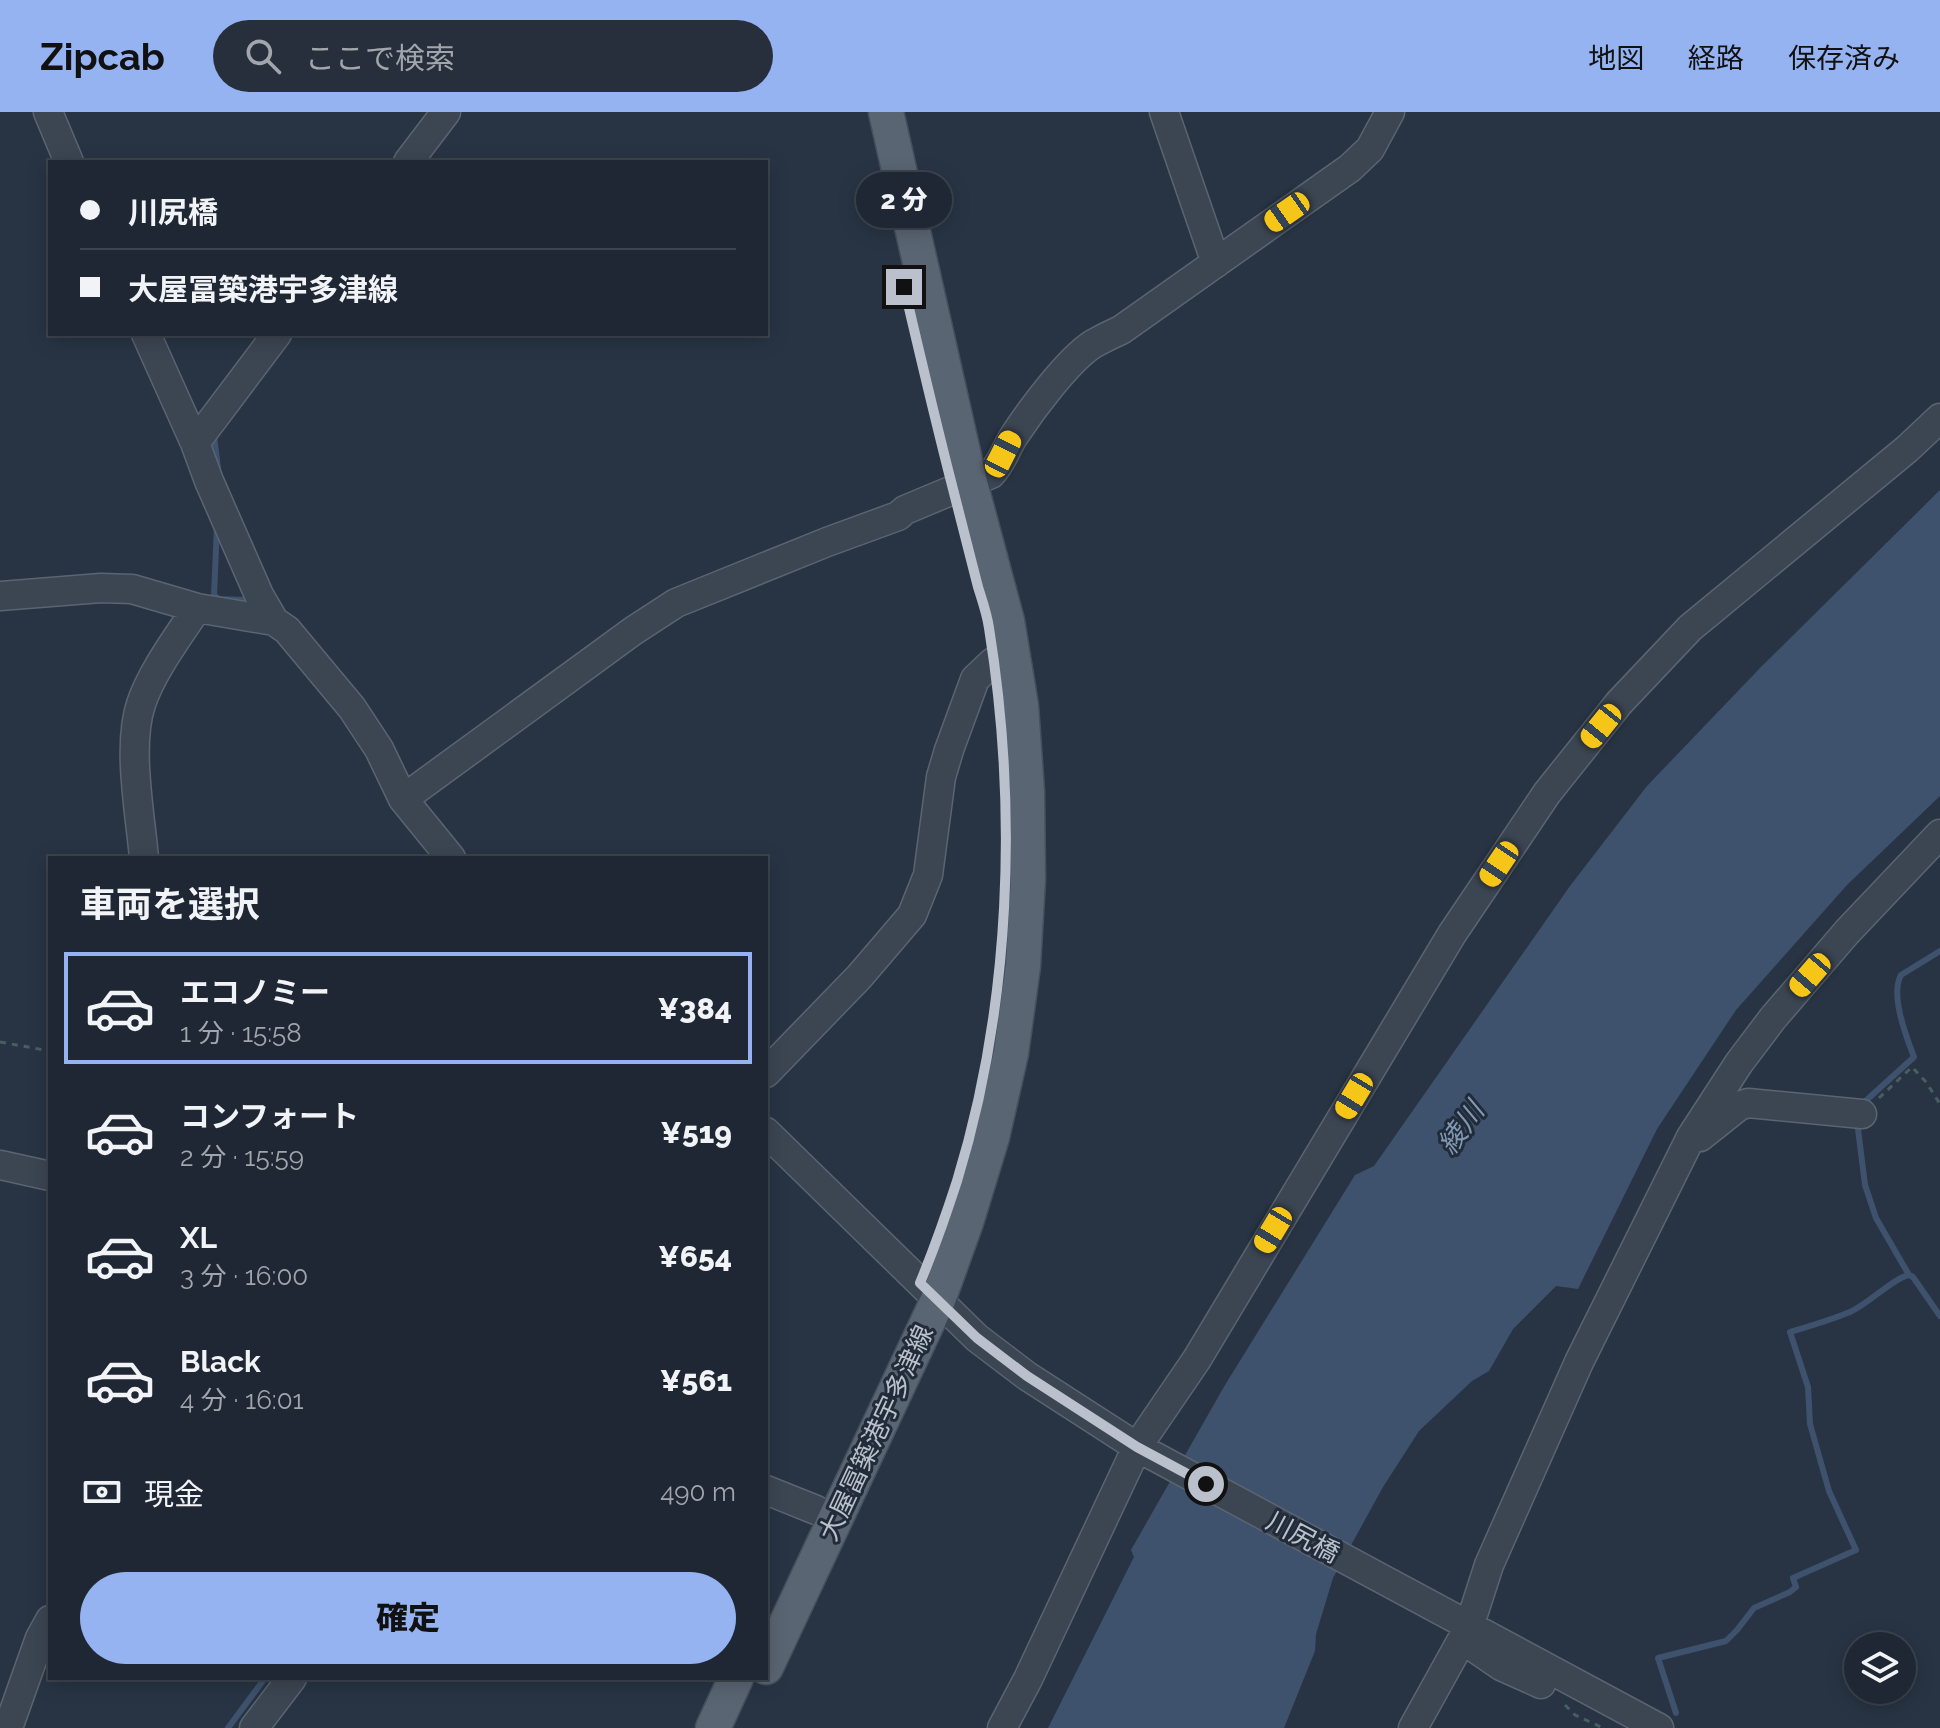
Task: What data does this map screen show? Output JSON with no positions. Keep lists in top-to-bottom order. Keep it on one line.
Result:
{"streets":{"main road":["大屋冨築港宇多津線"],"street":["川尻橋"]},"crossings":[["大屋冨築港宇多津線","川尻橋"]],"water":["綾川"],"page":{"header":"Zipcab","search":"ここで検索","nav":["地図","経路","保存済み"],"banner":["川尻橋","大屋冨築港宇多津線"],"bubble":"2 分","heading":"車両を選択","list":[{"name":"エコノミー","note":"1 分 · 15:58","value":"¥384"},{"name":"コンフォート","note":"2 分 · 15:59","value":"¥519"},{"name":"XL","note":"3 分 · 16:00","value":"¥654"},{"name":"Black","note":"4 分 · 16:01","value":"¥561"}],"pay":["現金","490 m"],"buttons":"確定"}}
